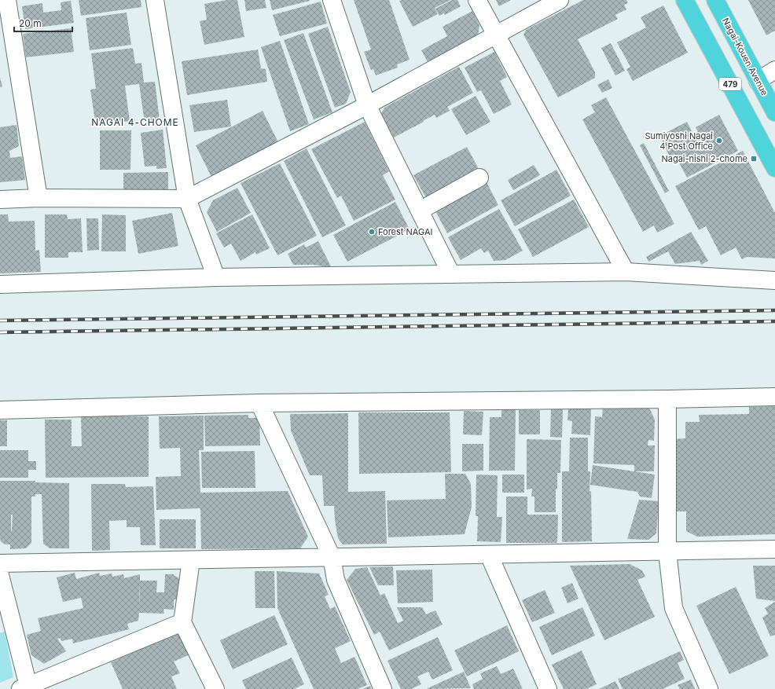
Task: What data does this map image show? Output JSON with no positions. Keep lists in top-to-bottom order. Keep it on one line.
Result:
{"streets":{"highway":["Nagai-Kouen Avenue","479"]},"districts":["NAGAI 4-CHOME"],"places":{"other":["Sumiyoshi Nagai 4 Post Office","Forest NAGAI"],"transit":["Nagai-nishi 2-chome"]},"scale_bar":"20 m"}
